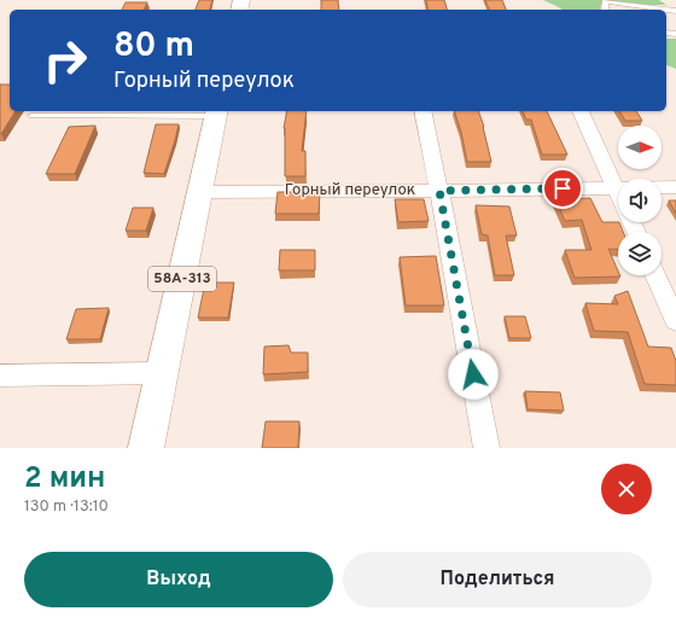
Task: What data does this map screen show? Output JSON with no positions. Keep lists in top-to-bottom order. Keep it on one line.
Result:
{"streets":{"main road":["58А-313"],"street":["Горный переулок"]},"crossings":[["Горный переулок","58А-313"]],"north":"right","page":{"turn":["80 m","Горный переулок"],"heading":["2 мин","130 m · 13:10"],"buttons":["Выход","Поделиться"]}}
